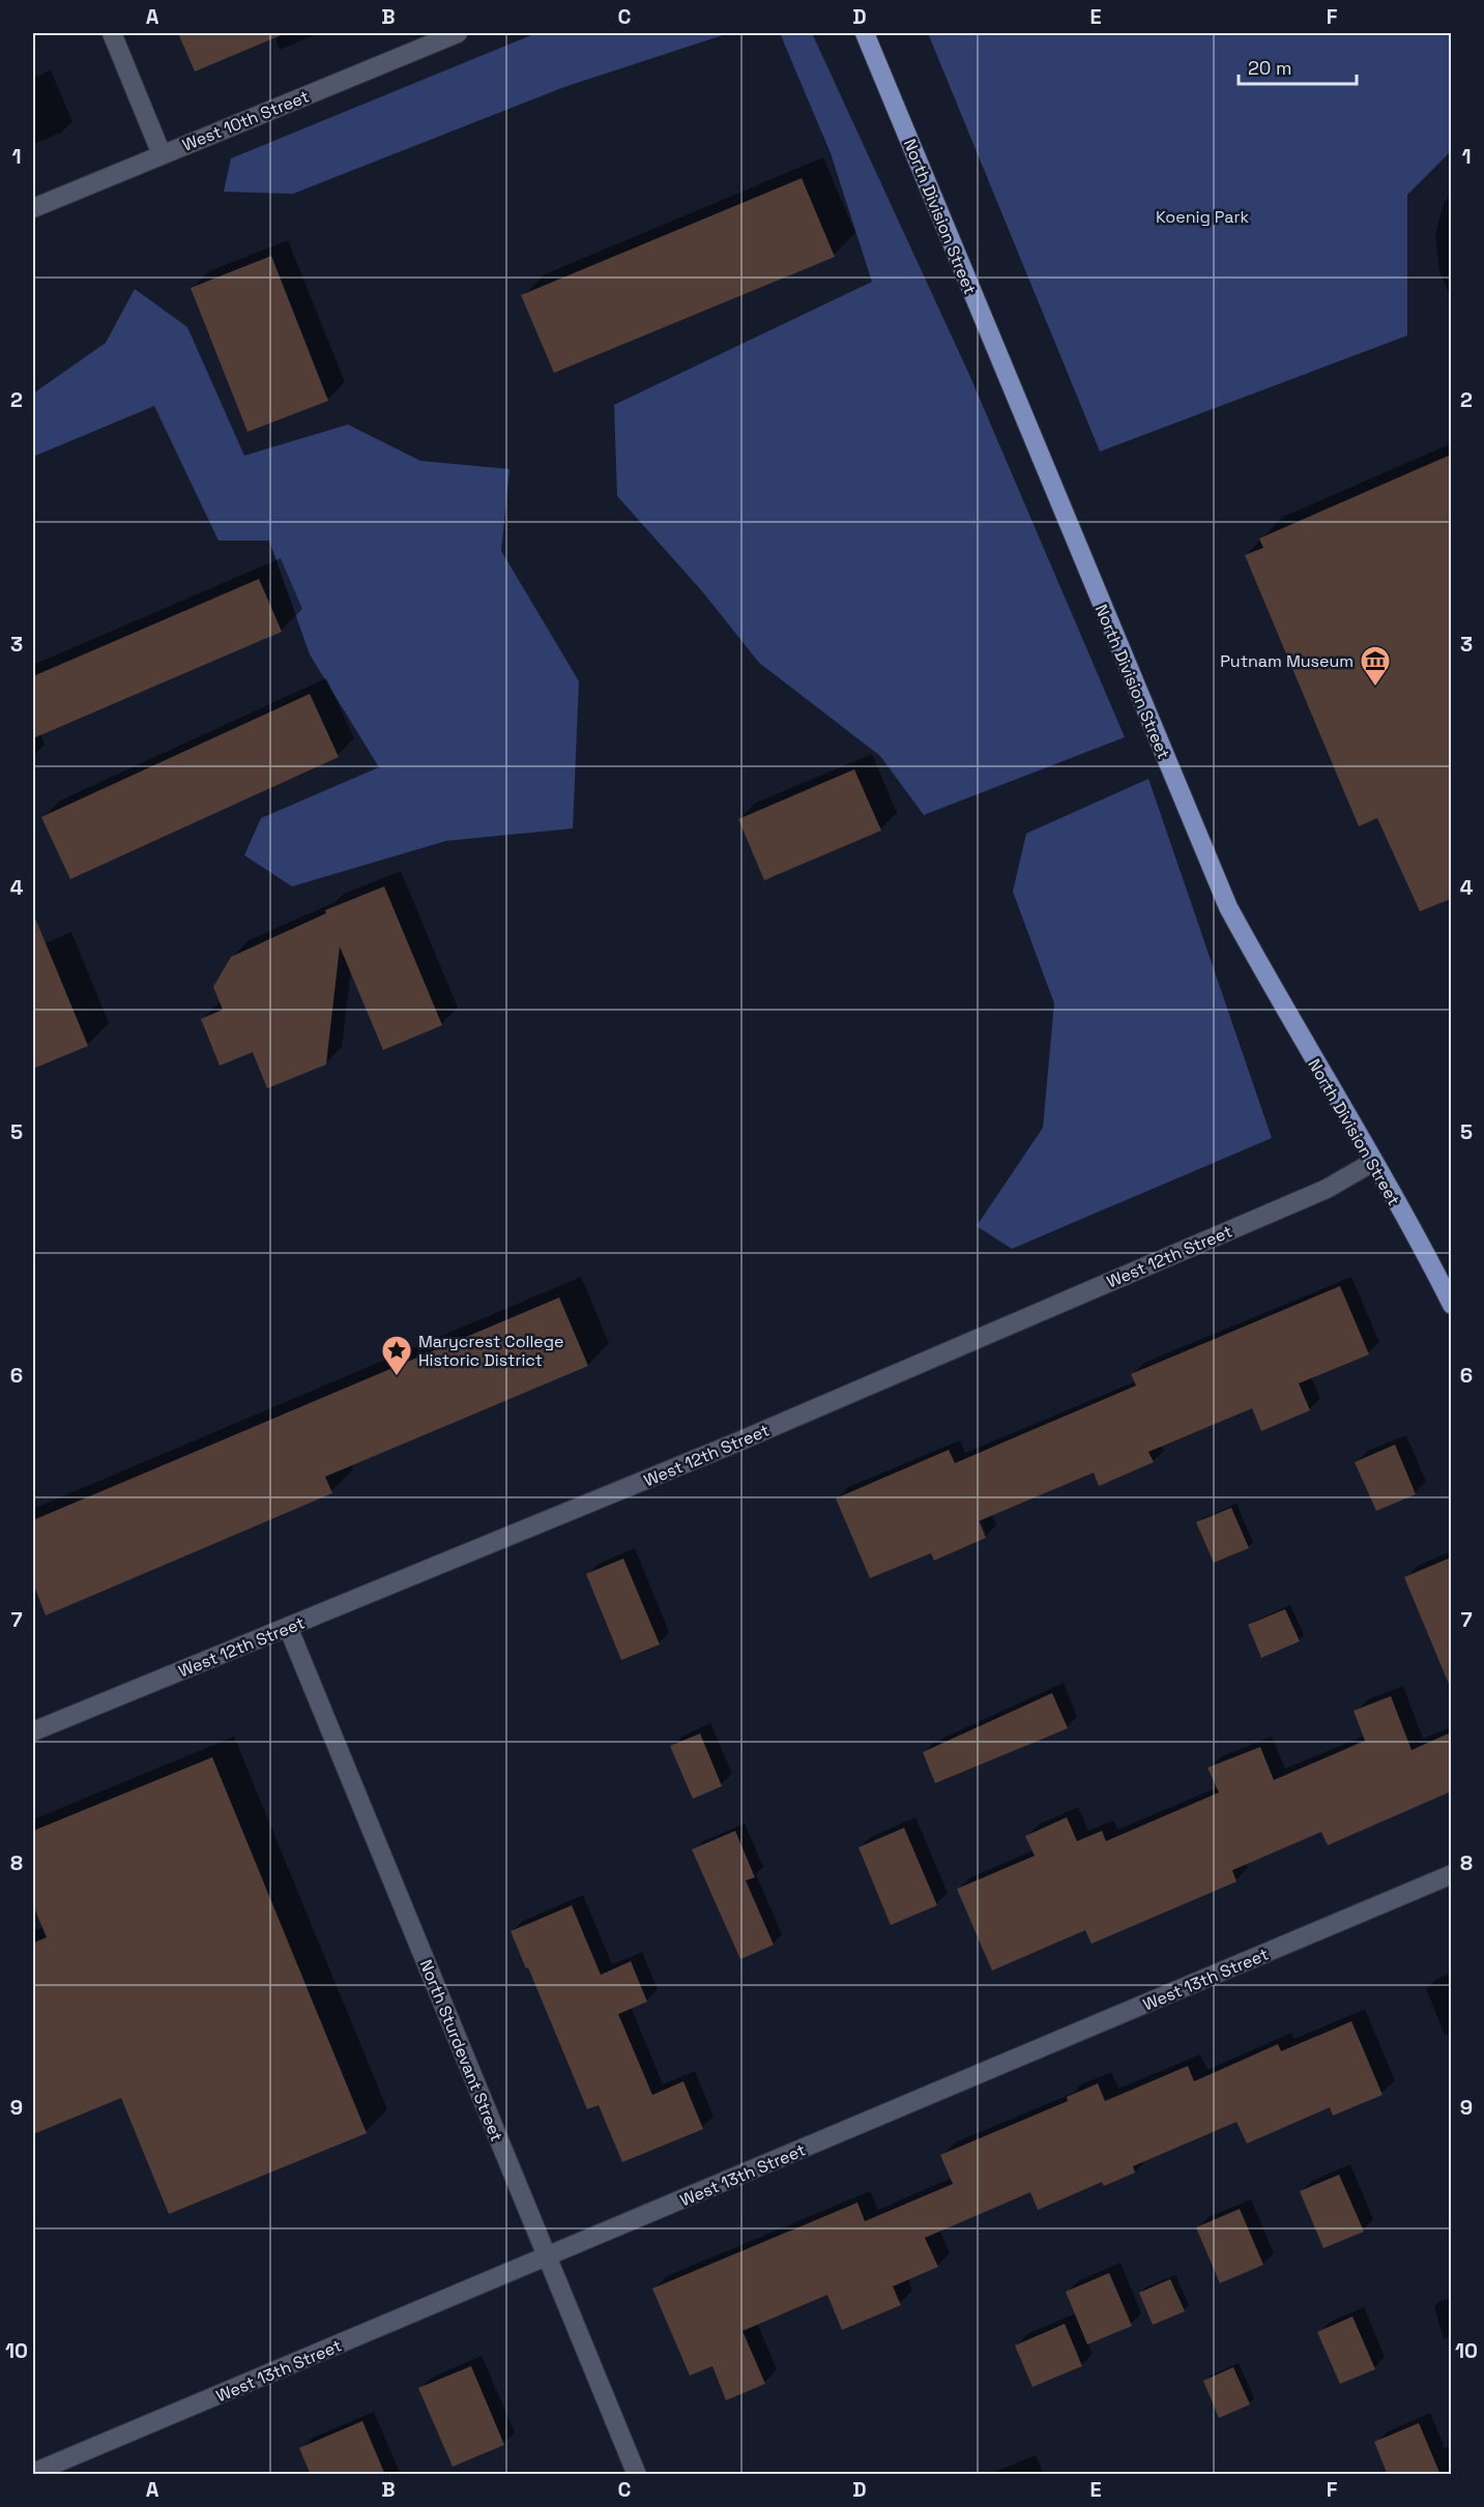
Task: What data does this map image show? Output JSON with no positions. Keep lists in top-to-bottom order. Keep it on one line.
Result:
{"streets":{"main road":["North Division Street"],"street":["West 10th Street","West 12th Street","West 13th Street","North Sturdevant Street"]},"crossings":[["North Division Street","West 12th Street"],["West 12th Street","North Sturdevant Street"],["West 13th Street","North Sturdevant Street"]],"parks":["Koenig Park"],"places":{"museum":["Putnam Museum"],"place":["Marycrest College Historic District"]},"scale_bar":"20 m","grid":{"columns":["A","B","C","D","E","F"],"rows":["1","2","3","4","5","6","7","8","9","10"]}}
